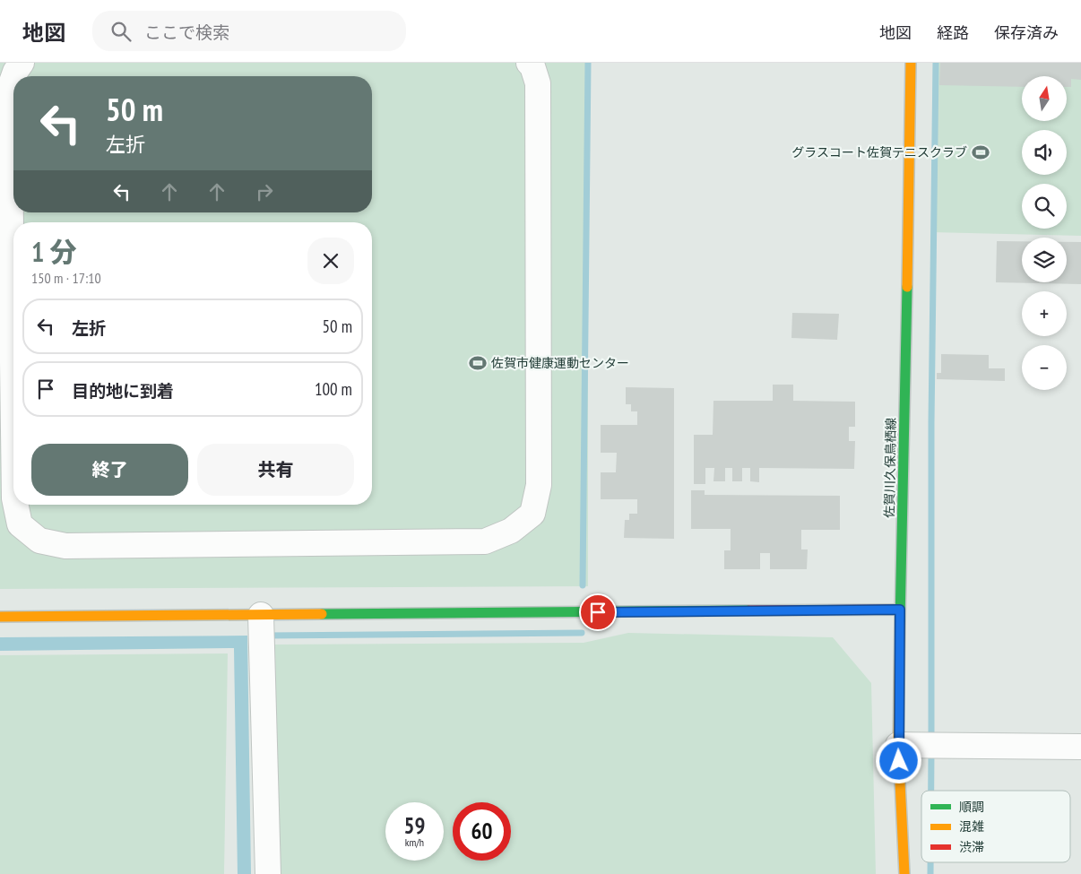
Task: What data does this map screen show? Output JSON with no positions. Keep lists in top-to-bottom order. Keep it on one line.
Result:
{"streets":{"street":["佐賀川久保鳥栖線"]},"places":{"sports":["グラスコート佐賀テニスクラブ","佐賀市健康運動センター"]},"legend":["順調","混雑","渋滞"],"north":"top","page":{"header":"地図","search":"ここで検索","nav":["地図","経路","保存済み"],"map_buttons":["+","−"],"turn":["50 m","左折"],"heading":["1 分","150 m · 17:10"],"list":[{"name":"左折","value":"50 m"},{"name":"目的地に到着","value":"100 m"}],"buttons":["終了","共有"],"speed":"59 km/h","limit":"60"}}
